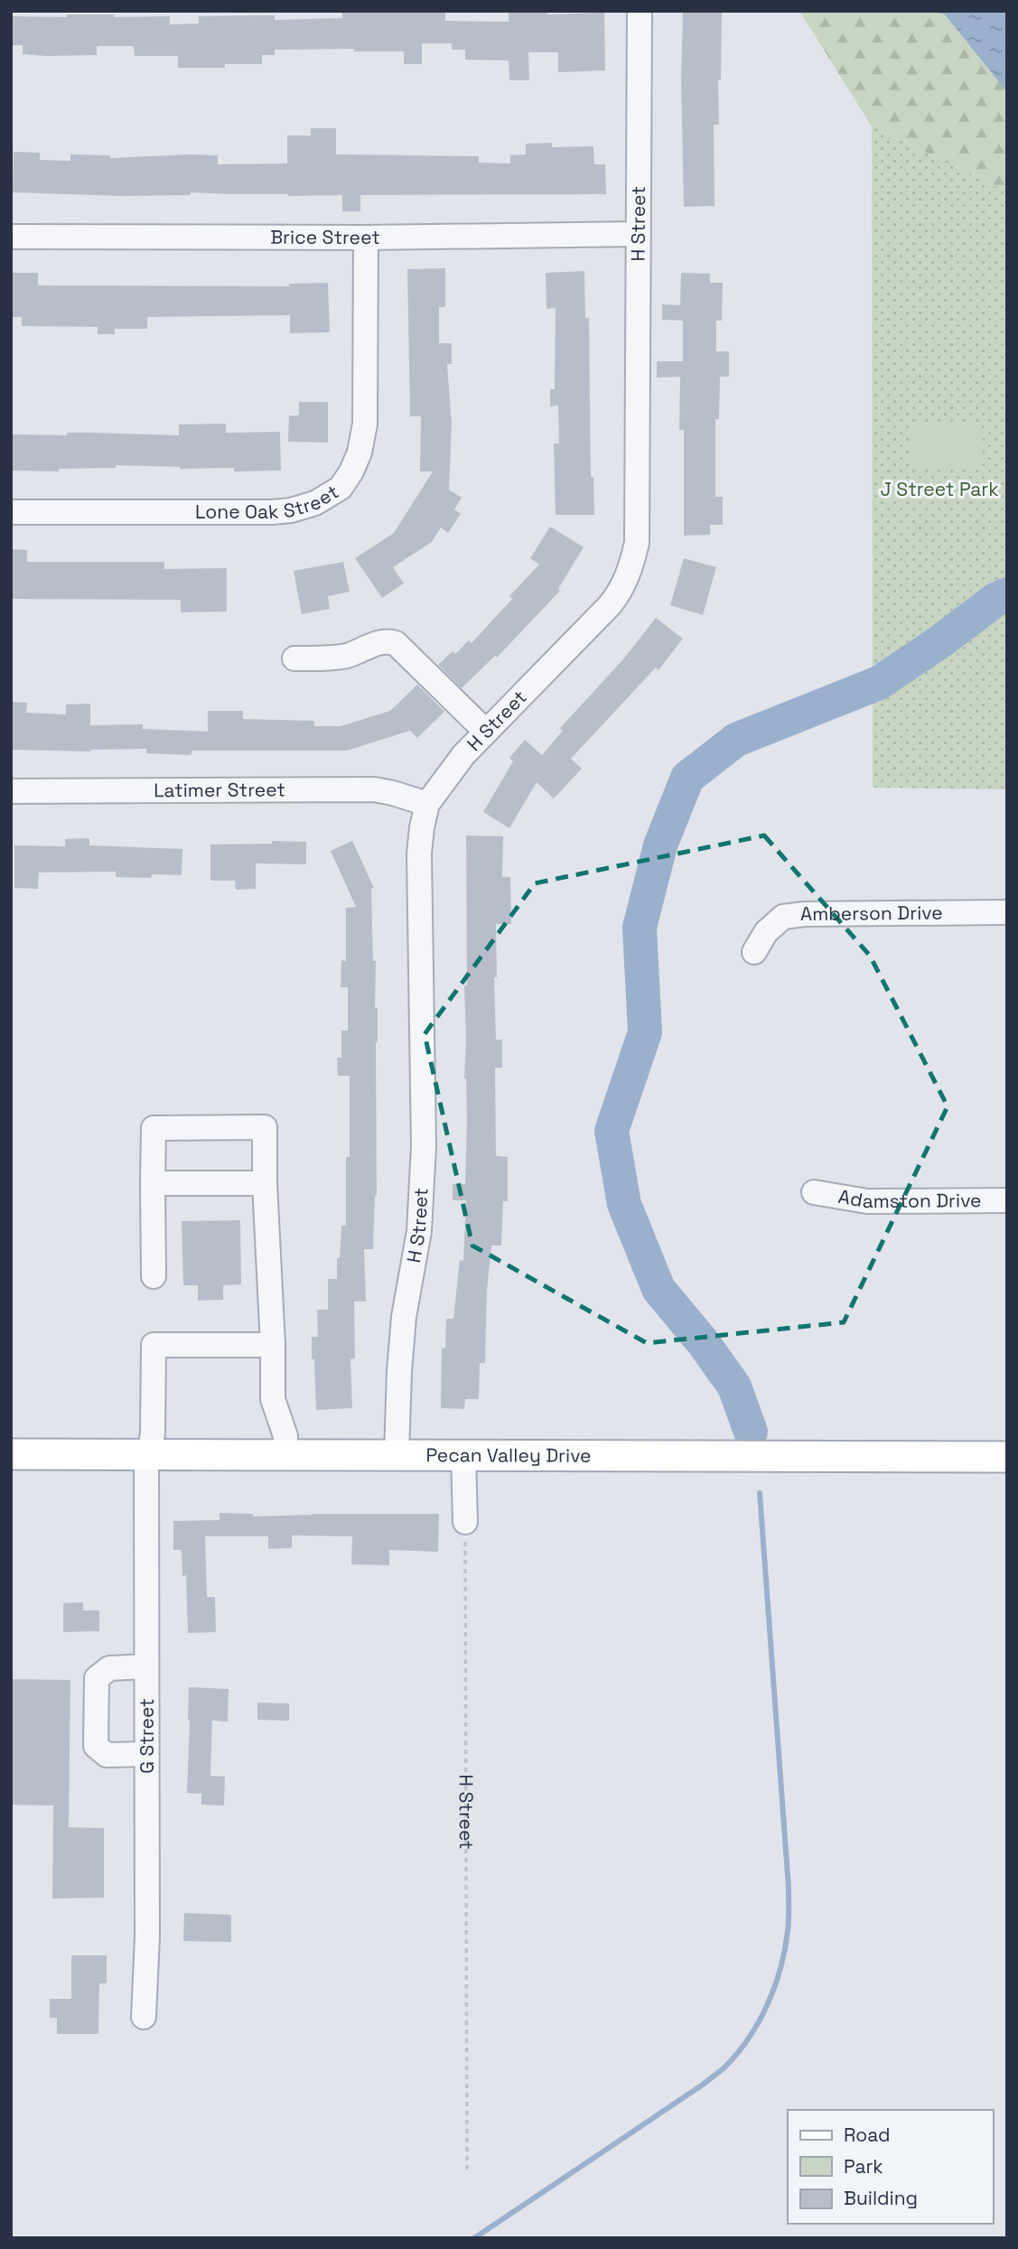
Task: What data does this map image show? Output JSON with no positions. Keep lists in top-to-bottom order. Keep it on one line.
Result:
{"streets":{"main road":["Pecan Valley Drive"],"street":["H Street","Brice Street","Lone Oak Street","Latimer Street","Amberson Drive","Adamston Drive","G Street"]},"crossings":[["H Street","Brice Street"],["H Street","Latimer Street"],["H Street","Pecan Valley Drive"],["Brice Street","Lone Oak Street"],["Pecan Valley Drive","G Street"]],"parks":["J Street Park"],"legend":["Road","Park","Building"]}
